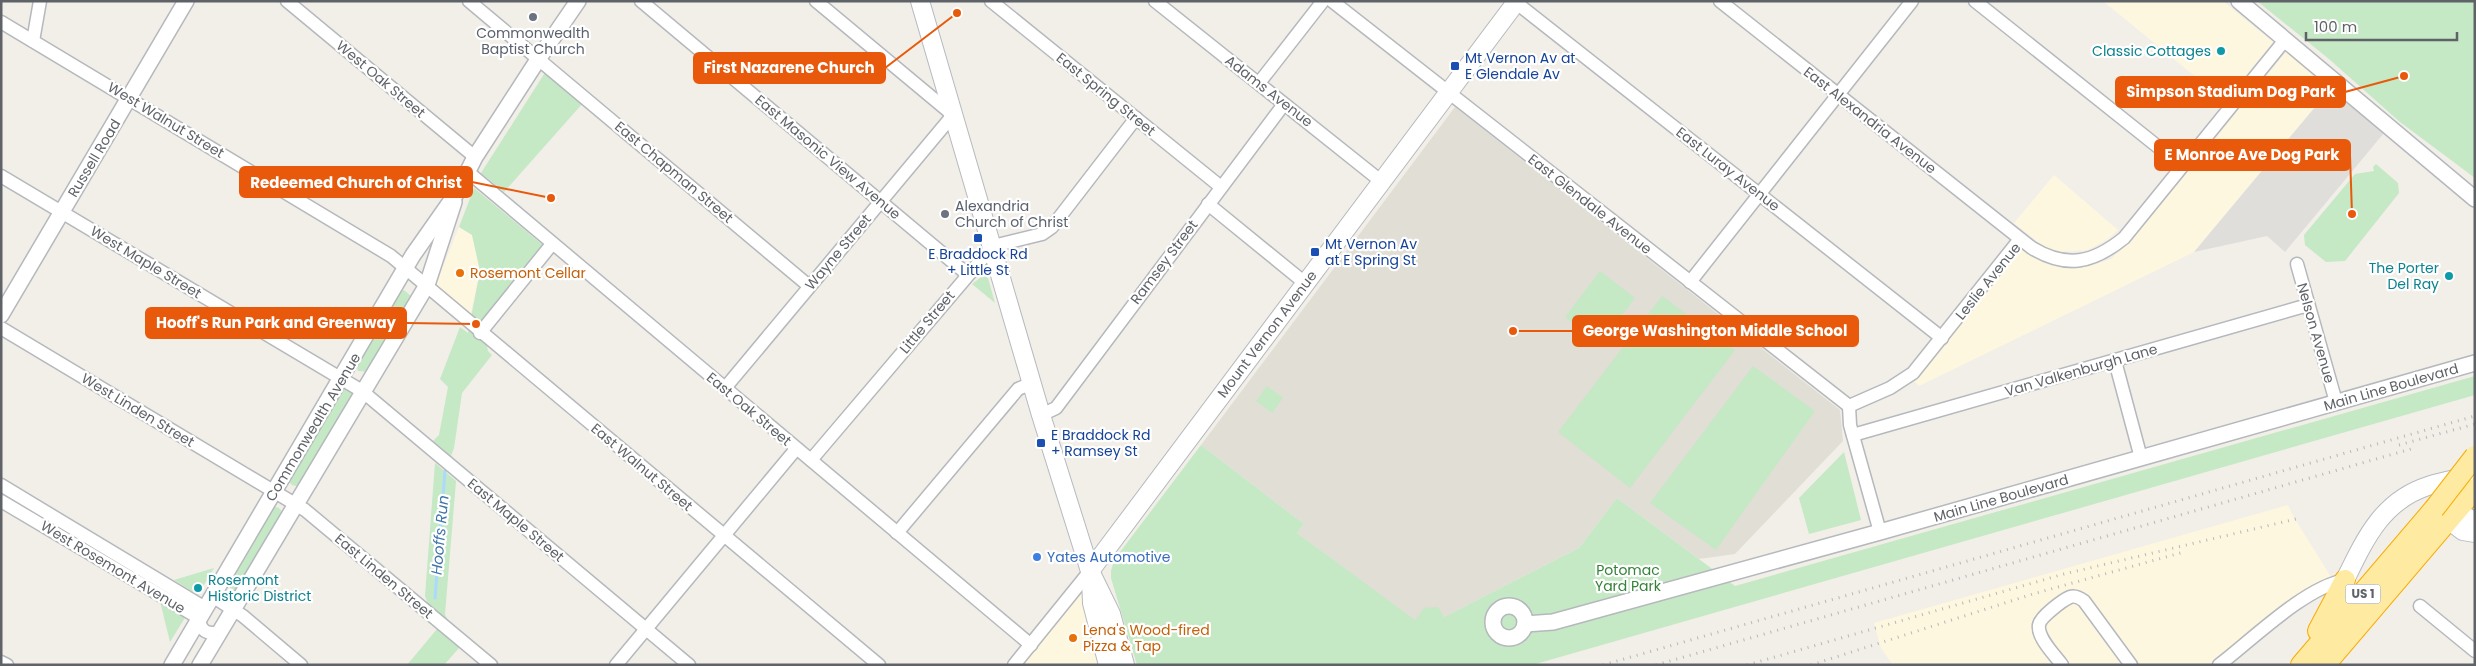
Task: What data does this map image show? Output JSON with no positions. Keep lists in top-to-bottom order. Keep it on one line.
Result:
{"streets":{"highway":["US 1"],"main road":["Mount Vernon Avenue"],"street":["West Oak Street","Adams Avenue","East Spring Street","West Walnut Street","East Alexandria Avenue","East Masonic View Avenue","Russell Road","East Luray Avenue","East Chapman Street","East Glendale Avenue","Wayne Street","West Maple Street","Ramsey Street","Leslie Avenue","Little Street","Nelson Avenue","Van Valkenburgh Lane","Main Line Boulevard","East Oak Street","West Linden Street","Commonwealth Avenue","East Walnut Street","East Maple Street","West Rosemont Avenue","East Linden Street"]},"crossings":[["West Oak Street","Commonwealth Avenue"],["Adams Avenue","Ramsey Street"],["Adams Avenue","Mount Vernon Avenue"],["East Spring Street","Ramsey Street"],["West Walnut Street","Russell Road"],["West Walnut Street","Commonwealth Avenue"],["West Walnut Street","East Walnut Street"],["East Alexandria Avenue","Leslie Avenue"],["East Masonic View Avenue","Wayne Street"],["East Masonic View Avenue","Little Street"],["Russell Road","West Maple Street"],["East Luray Avenue","Leslie Avenue"],["East Luray Avenue","Mount Vernon Avenue"],["East Chapman Street","Wayne Street"],["East Chapman Street","Commonwealth Avenue"],["East Glendale Avenue","Leslie Avenue"],["East Glendale Avenue","Mount Vernon Avenue"],["Wayne Street","East Oak Street"],["West Maple Street","Commonwealth Avenue"],["West Maple Street","East Maple Street"],["Little Street","East Oak Street"],["Nelson Avenue","Van Valkenburgh Lane"],["Nelson Avenue","Main Line Boulevard"],["Mount Vernon Avenue","East Oak Street"],["East Oak Street","Commonwealth Avenue"],["West Linden Street","Commonwealth Avenue"],["West Linden Street","East Linden Street"],["Commonwealth Avenue","East Walnut Street"],["Commonwealth Avenue","East Maple Street"],["Commonwealth Avenue","West Rosemont Avenue"],["Commonwealth Avenue","East Linden Street"]],"water":["Hooffs Run"],"parks":["Potomac Yard Park"],"places":{"other":["First Nazarene Church","Commonwealth Baptist Church","Classic Cottages","Simpson Stadium Dog Park","Redeemed Church of Christ","Alexandria Church of Christ","E Monroe Ave Dog Park","Rosemont Cellar","The Porter Del Ray","Hooff's Run Park and Greenway","George Washington Middle School","Yates Automotive","Rosemont Historic District","Lena's Wood-fired Pizza & Tap"],"transit":["Mt Vernon Av at E Glendale Av","E Braddock Rd + Little St","Mt Vernon Av at E Spring St","E Braddock Rd + Ramsey St"]},"scale_bar":"100 m"}
